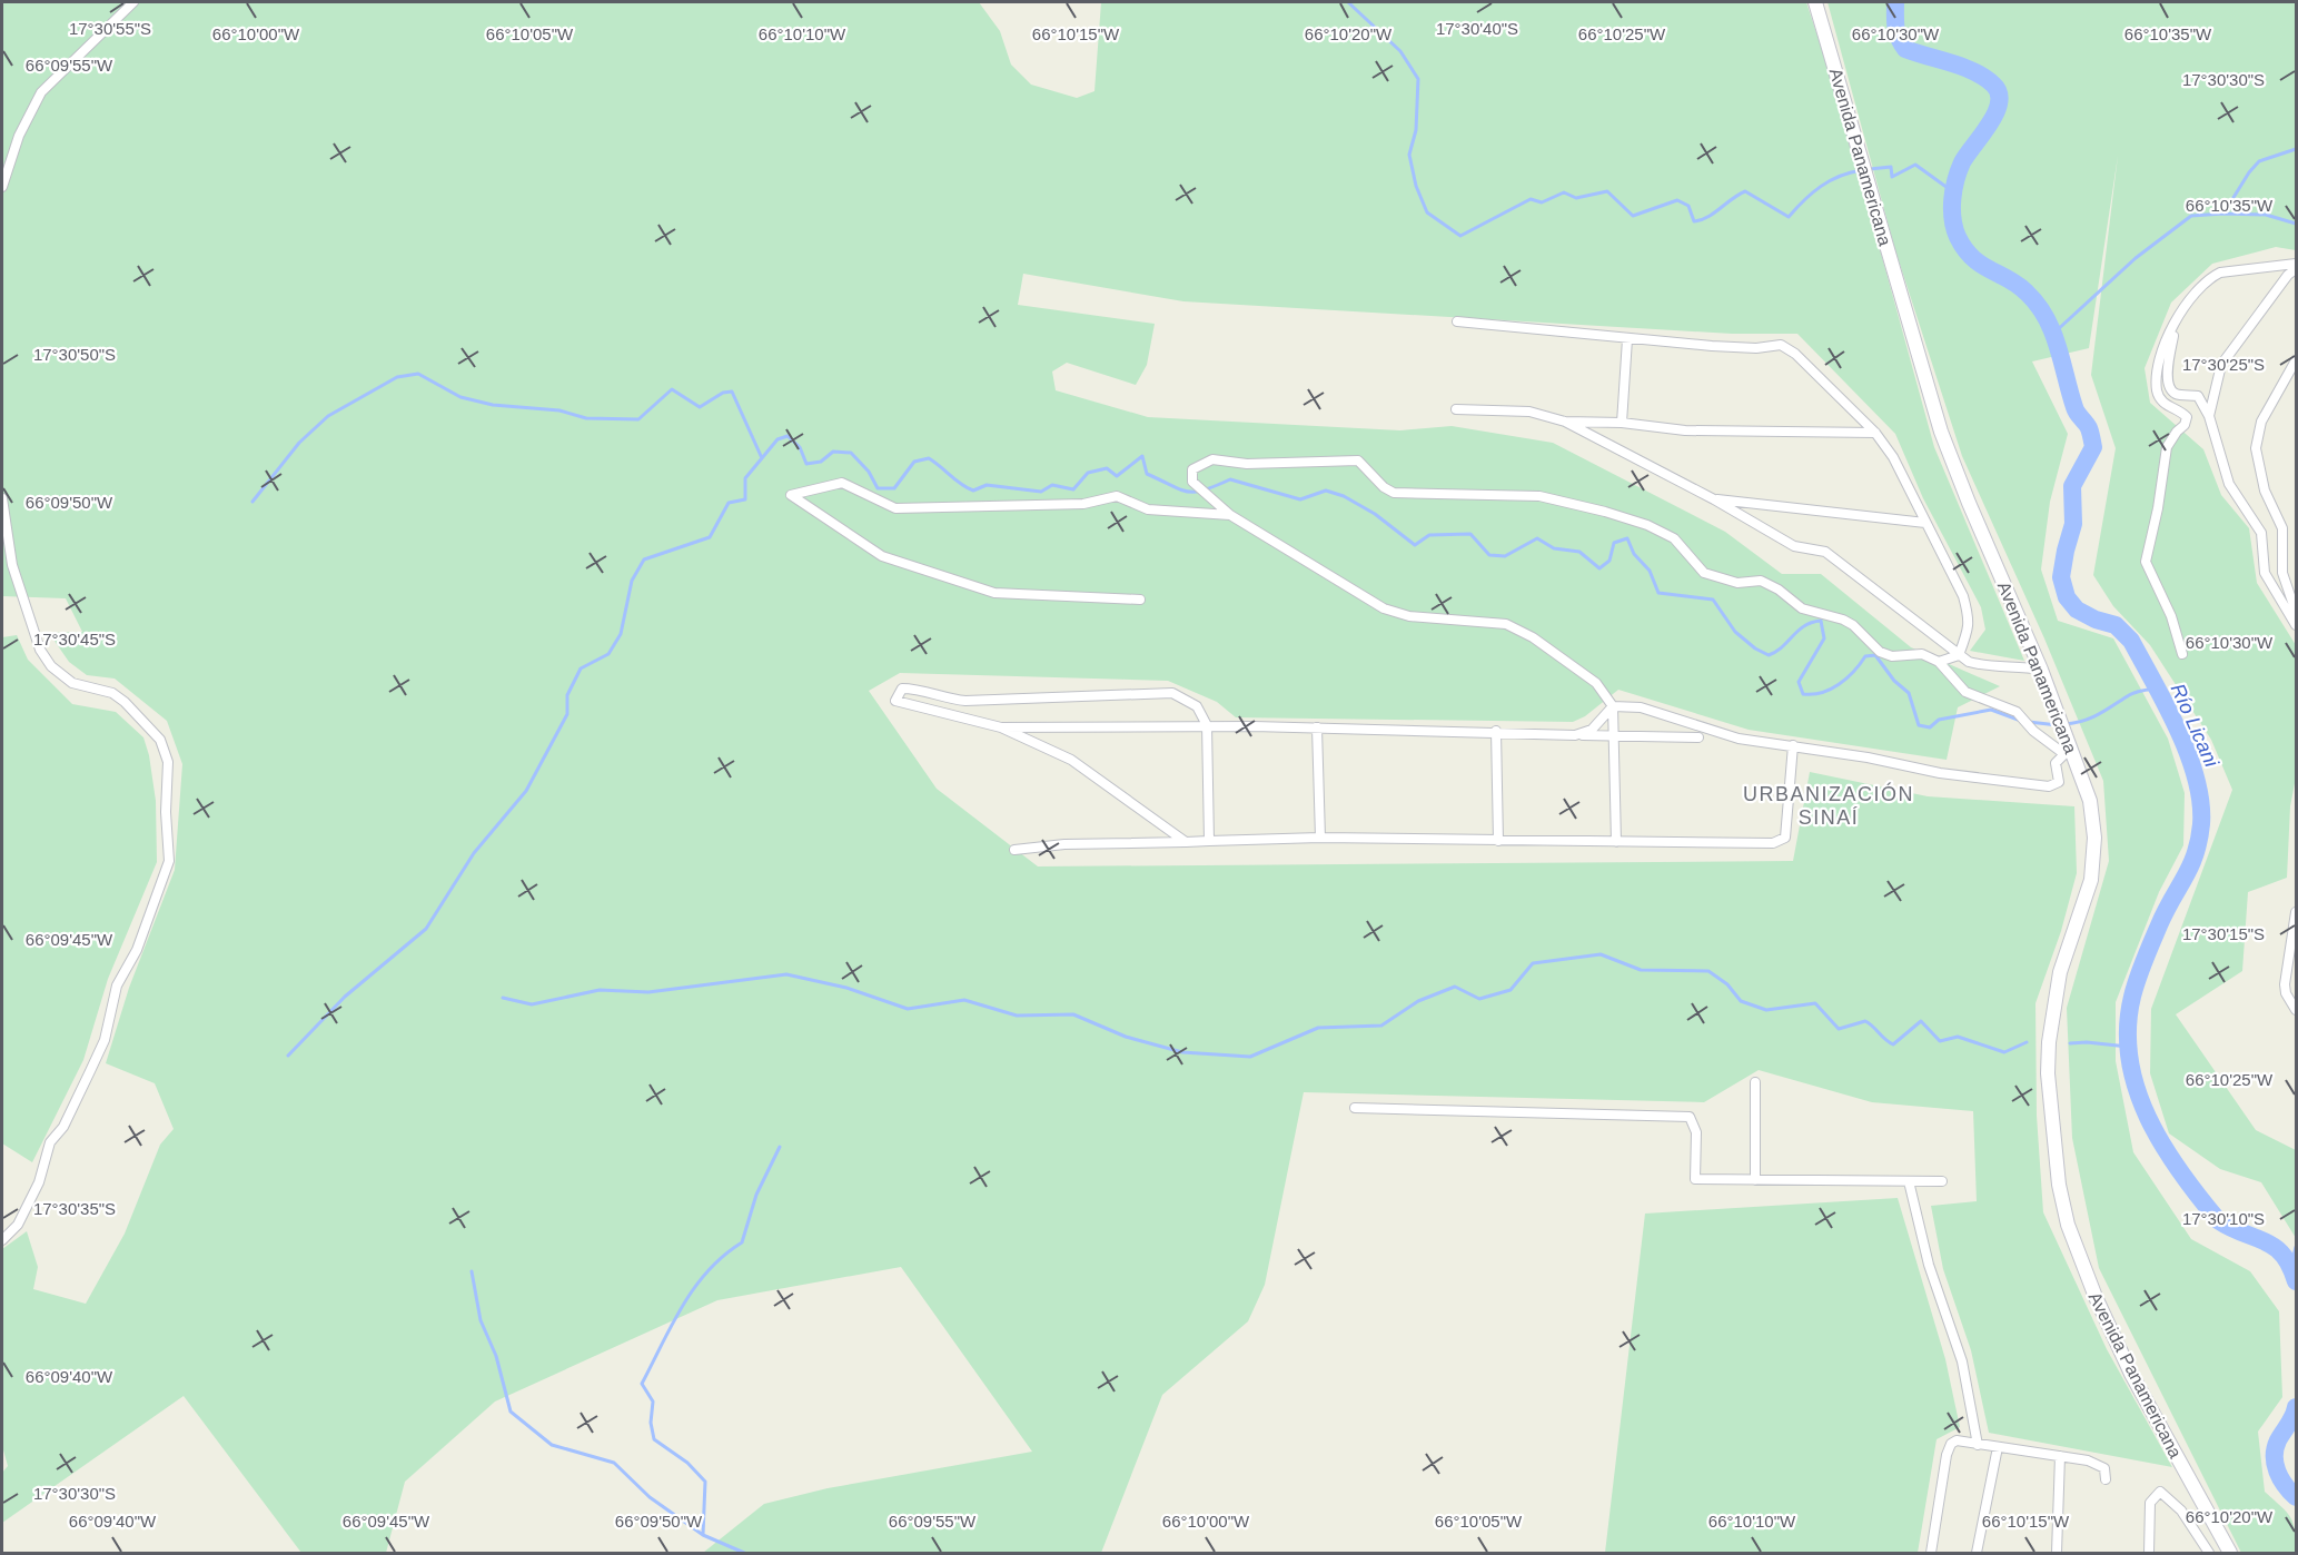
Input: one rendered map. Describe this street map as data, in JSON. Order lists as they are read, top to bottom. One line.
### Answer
{"streets":{"main road":["Avenida Panamericana"]},"districts":["URBANIZACIÓN SINAÍ"],"water":["Río Licani"],"coordinates":["17°30'55\"S","17°30'40\"S","66°10'25\"W","66°10'00\"W","66°10'05\"W","66°10'10\"W","66°10'15\"W","66°10'20\"W","66°10'30\"W","66°10'35\"W","66°09'55\"W","17°30'30\"S","17°30'50\"S","17°30'25\"S","66°09'50\"W","17°30'45\"S","17°30'15\"S","66°09'45\"W","17°30'35\"S","17°30'10\"S","66°09'40\"W"]}
